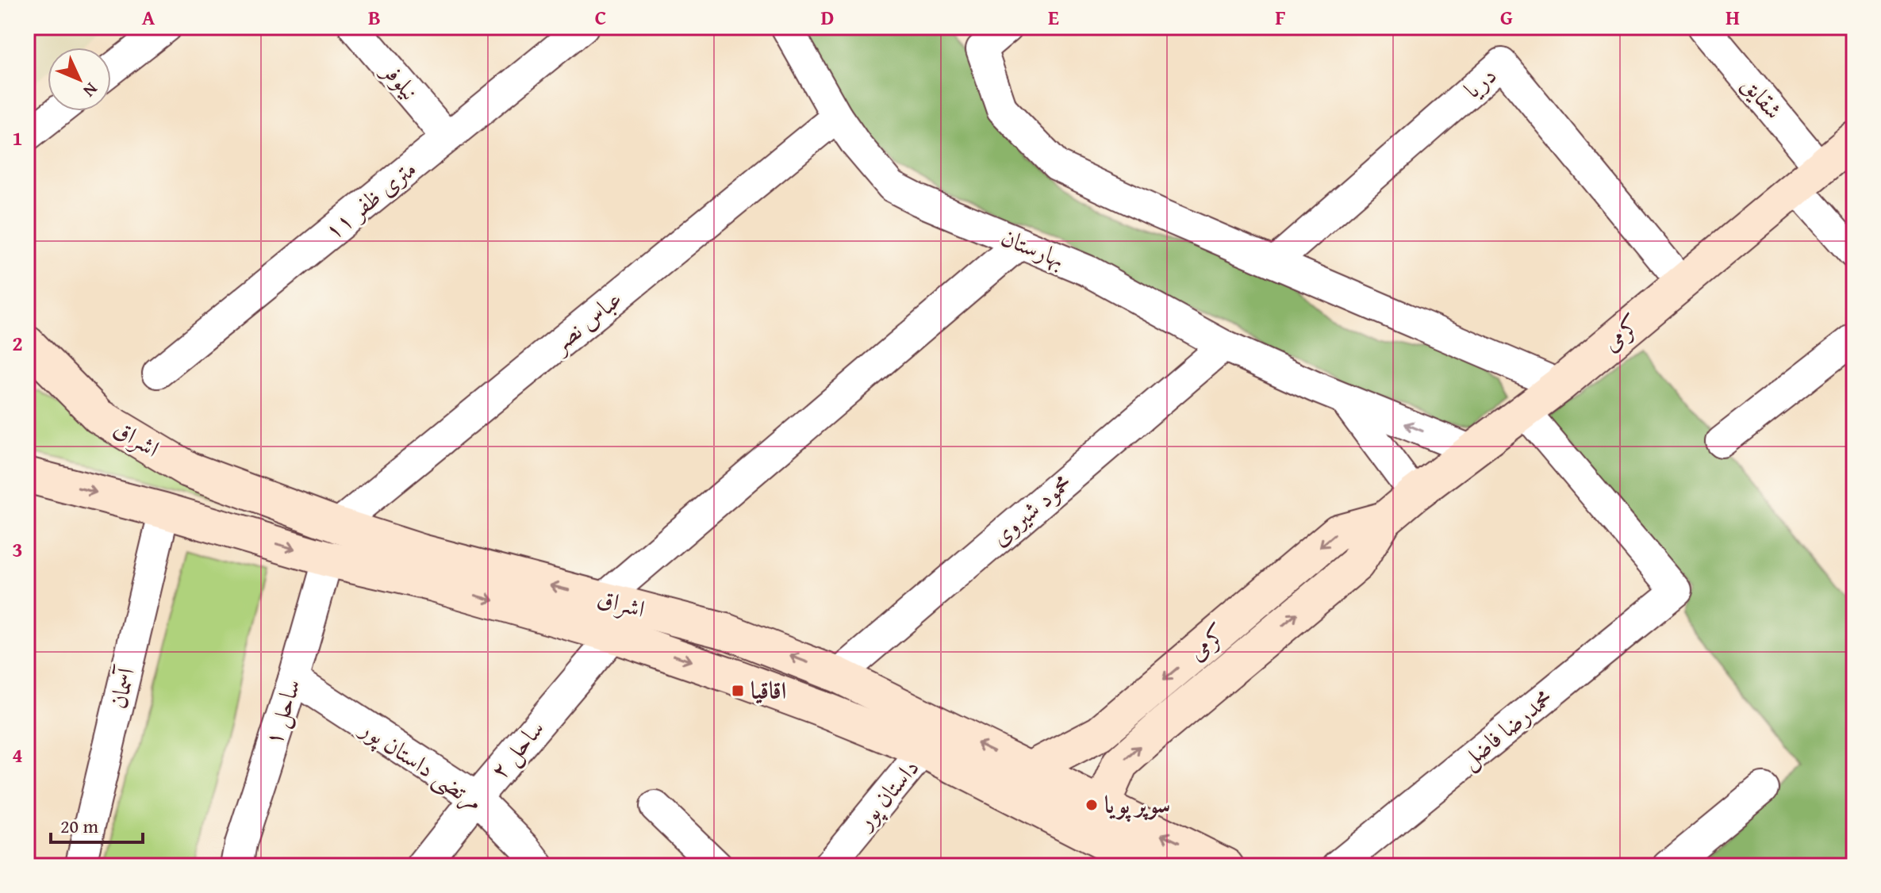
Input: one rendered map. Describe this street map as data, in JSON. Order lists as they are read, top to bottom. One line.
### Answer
{"streets":{"main road":["کرمی","اشراق"],"street":["نیلوفر","دریا","شقایق","۱۱ متری ظفر","بهارستان","عباس نصر","محمود شیروی","آسمان","ساحل ۱","محمدرضا فاضل","ساحل ۲","مرتضی داستان پور","داستان پور"]},"crossings":[["نیلوفر","۱۱ متری ظفر"],["دریا","کرمی"],["شقایق","کرمی"],["بهارستان","عباس نصر"],["بهارستان","کرمی"],["بهارستان","محمود شیروی"],["عباس نصر","اشراق"],["کرمی","اشراق"],["کرمی","محمدرضا فاضل"],["اشراق","محمود شیروی"],["اشراق","آسمان"],["اشراق","ساحل ۱"],["اشراق","ساحل ۲"],["اشراق","داستان پور"],["ساحل ۱","مرتضی داستان پور"],["ساحل ۲","مرتضی داستان پور"]],"places":{"transit":["اقاقیا"],"other":["سوپر پویا"]},"scale_bar":"20 m","north":"bottom right","grid":{"columns":["A","B","C","D","E","F","G","H"],"rows":["1","2","3","4"]}}
